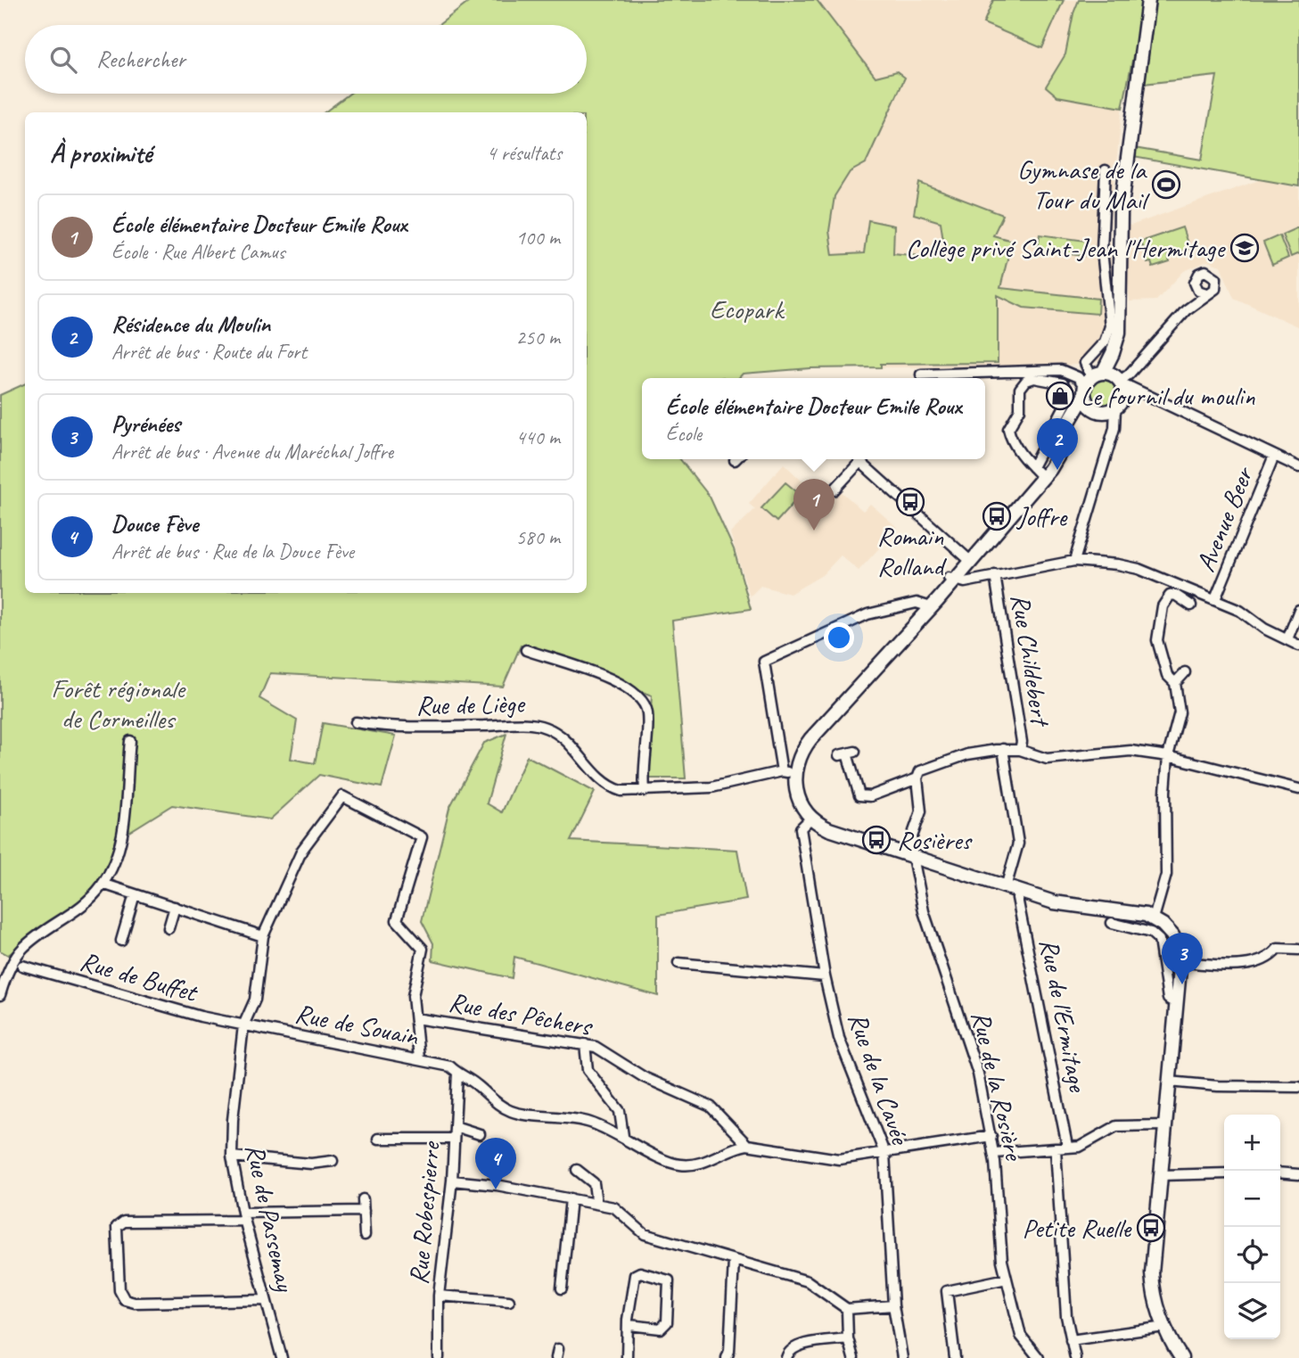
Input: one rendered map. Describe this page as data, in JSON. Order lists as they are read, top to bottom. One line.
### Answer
{"streets":{"street":["Avenue Beer","Rue Childebert","Rue de Liège","Rue de Buffet","Rue des Pêchers","Rue de l'Ermitage","Rue de Souain","Rue de la Cavée","Rue de la Rosière","Rue Robespierre","Rue de Passemay"]},"crossings":[["Rue Childebert","Rue de l'Ermitage"],["Rue de Buffet","Rue de Souain"],["Rue de Buffet","Rue de Passemay"],["Rue des Pêchers","Rue de Souain"],["Rue des Pêchers","Rue de Passemay"],["Rue de Souain","Rue Robespierre"],["Rue de Souain","Rue de Passemay"]],"parks":["Ecopark","Forêt régionale de Cormeilles"],"places":{"sports":["Gymnase de la Tour du Mail"],"school or university":["Collège privé Saint-Jean l'Hermitage"],"shop":["Le fournil du moulin"],"bus stop":["Romain Rolland","Joffre","Rosières","Petite Ruelle"]},"page":{"search":"Rechercher","heading":["À proximité","4 résultats"],"list":[{"mark":"1","name":"École élémentaire Docteur Emile Roux","note":"École · Rue Albert Camus","value":"100 m"},{"mark":"2","name":"Résidence du Moulin","note":"Arrêt de bus · Route du Fort","value":"250 m"},{"mark":"3","name":"Pyrénées","note":"Arrêt de bus · Avenue du Maréchal Joffre","value":"440 m"},{"mark":"4","name":"Douce Fève","note":"Arrêt de bus · Rue de la Douce Fève","value":"580 m"}],"popup":["École élémentaire Docteur Emile Roux","École"],"pins":["2","1","3","4"],"map_buttons":["+","−"]}}
